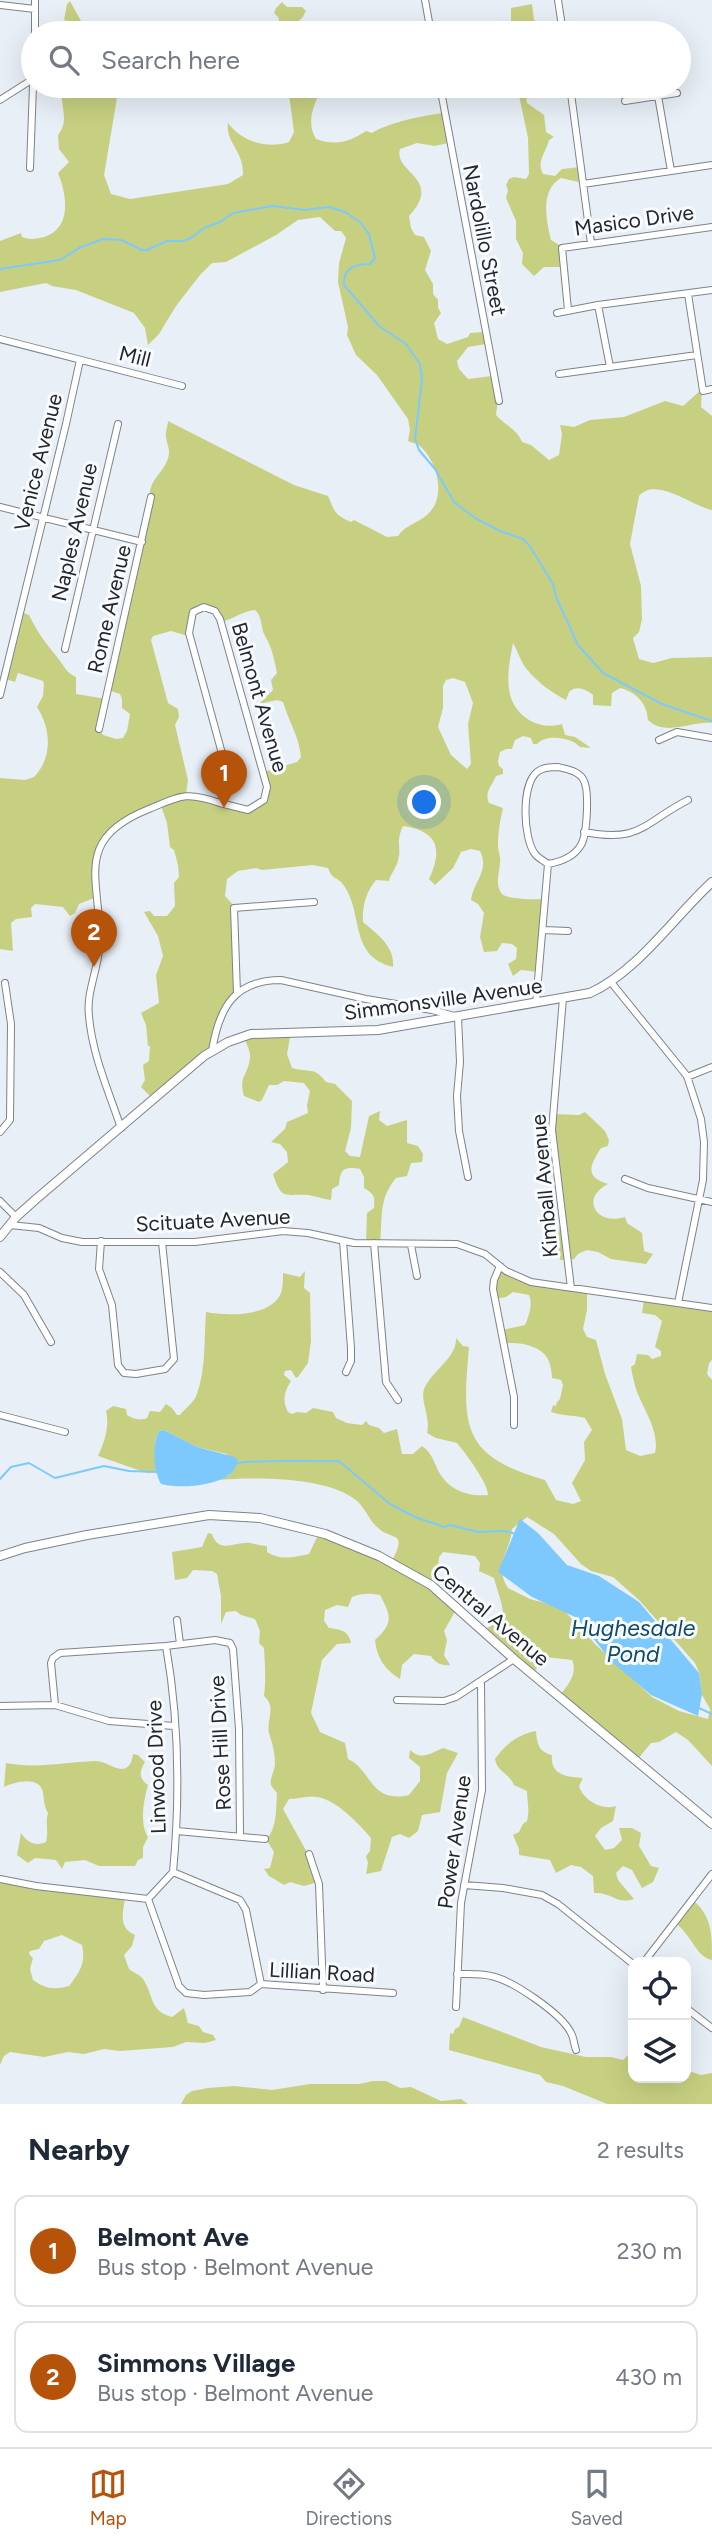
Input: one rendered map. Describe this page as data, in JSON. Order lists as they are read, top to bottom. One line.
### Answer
{"streets":{"street":["Masico Drive","Nardolillo Street","Mill","Venice Avenue","Naples Avenue","Rome Avenue","Belmont Avenue","Simmonsville Avenue","Kimball Avenue","Scituate Avenue","Central Avenue","Rose Hill Drive","Linwood Drive","Power Avenue","Lillian Road"]},"crossings":[["Mill","Venice Avenue"],["Belmont Avenue","Simmonsville Avenue"],["Simmonsville Avenue","Kimball Avenue"],["Simmonsville Avenue","Scituate Avenue"],["Kimball Avenue","Scituate Avenue"]],"water":["Hughesdale Pond"],"page":{"search":"Search here","pins":["1","2"],"heading":["Nearby","2 results"],"list":[{"mark":"1","name":"Belmont Ave","note":"Bus stop · Belmont Avenue","value":"230 m"},{"mark":"2","name":"Simmons Village","note":"Bus stop · Belmont Avenue","value":"430 m"}],"nav":["Map","Directions","Saved"]}}
